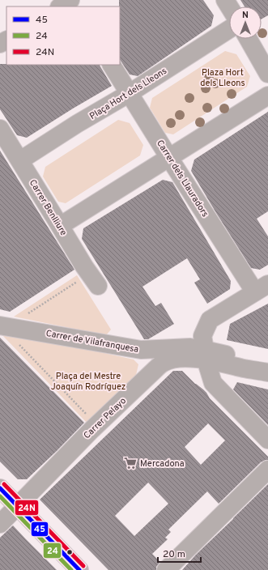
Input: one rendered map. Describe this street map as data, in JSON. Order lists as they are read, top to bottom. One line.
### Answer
{"streets":{"street":["Plaça Hort dels Lleons","Carrer dels Llauradors","Carrer Benlliure","Carrer de Vilafranquesa","Carrer Pelayo"]},"crossings":[["Plaça Hort dels Lleons","Carrer dels Llauradors"],["Plaça Hort dels Lleons","Carrer Benlliure"],["Carrer de Vilafranquesa","Carrer Pelayo"]],"parks":["Plaza Hort dels Lleons","Plaça del Mestre Joaquín Rodríguez"],"places":{"supermarket":["Mercadona"]},"lines":["transit line 24N","transit line 45","transit line 24"],"legend":["45","24","24N"],"scale_bar":"20 m","north":"top"}
